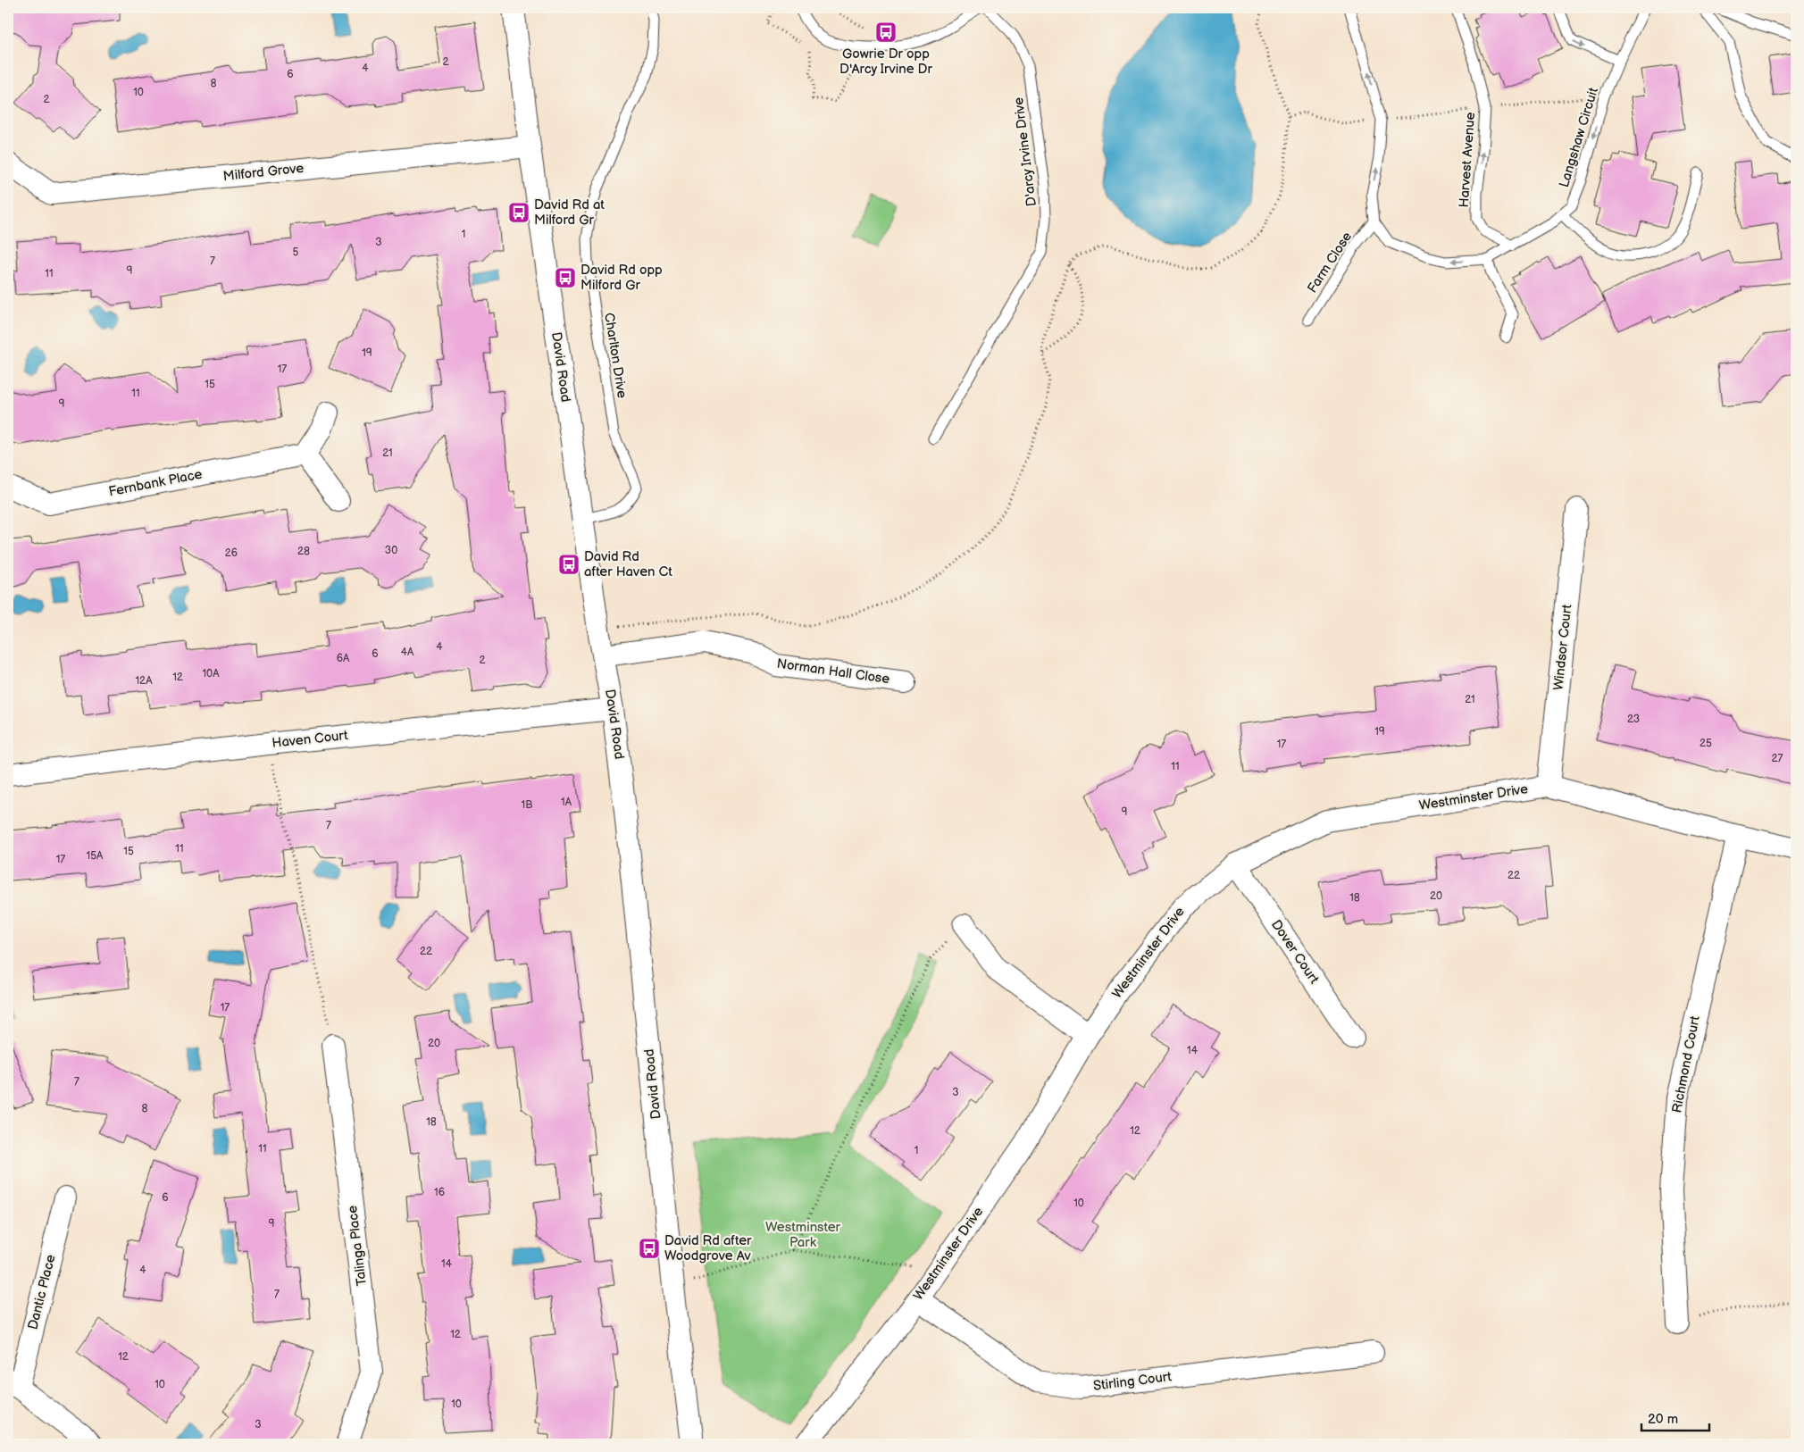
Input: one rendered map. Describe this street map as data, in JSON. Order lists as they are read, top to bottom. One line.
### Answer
{"streets":{"street":["Milford Grove","David Road","Fernbank Place","Windsor Court","Norman Hall Close","Haven Court","Westminster Drive","Dover Court","Richmond Court","Talinga Place","Dantic Place","Stirling Court"],"lane":["Langshaw Circuit","D'arcy Irvine Drive","Harvest Avenue","Farm Close","Charlton Drive"]},"crossings":[["Langshaw Circuit","Harvest Avenue"],["Langshaw Circuit","Farm Close"],["Milford Grove","David Road"],["Charlton Drive","David Road"],["David Road","Norman Hall Close"],["David Road","Haven Court"],["Windsor Court","Westminster Drive"],["Westminster Drive","Dover Court"],["Westminster Drive","Richmond Court"],["Westminster Drive","Stirling Court"]],"one_way":["Harvest Avenue"],"parks":["Westminster Park"],"places":{"bus stop":["Gowrie Dr opp D'Arcy Irvine Dr","David Rd at Milford Gr","David Rd opp Milford Gr","David Rd after Haven Ct","David Rd after Woodgrove Av"]},"house_numbers":["2","4","6","8","10","2","1","3","5","7","9","11","19","17","15","11","9","21","30","28","26","4","4A","6","6A","2","10A","12","12A","21","23","19","25","17","27","11","1A","1B","9","7","11","15","15A","17","22","20","18","22","17","20","14","7","3","8","18","12","11","1","16","6","10","9","14","4","7","12","12","10","10","3"],"scale_bar":"20 m"}
